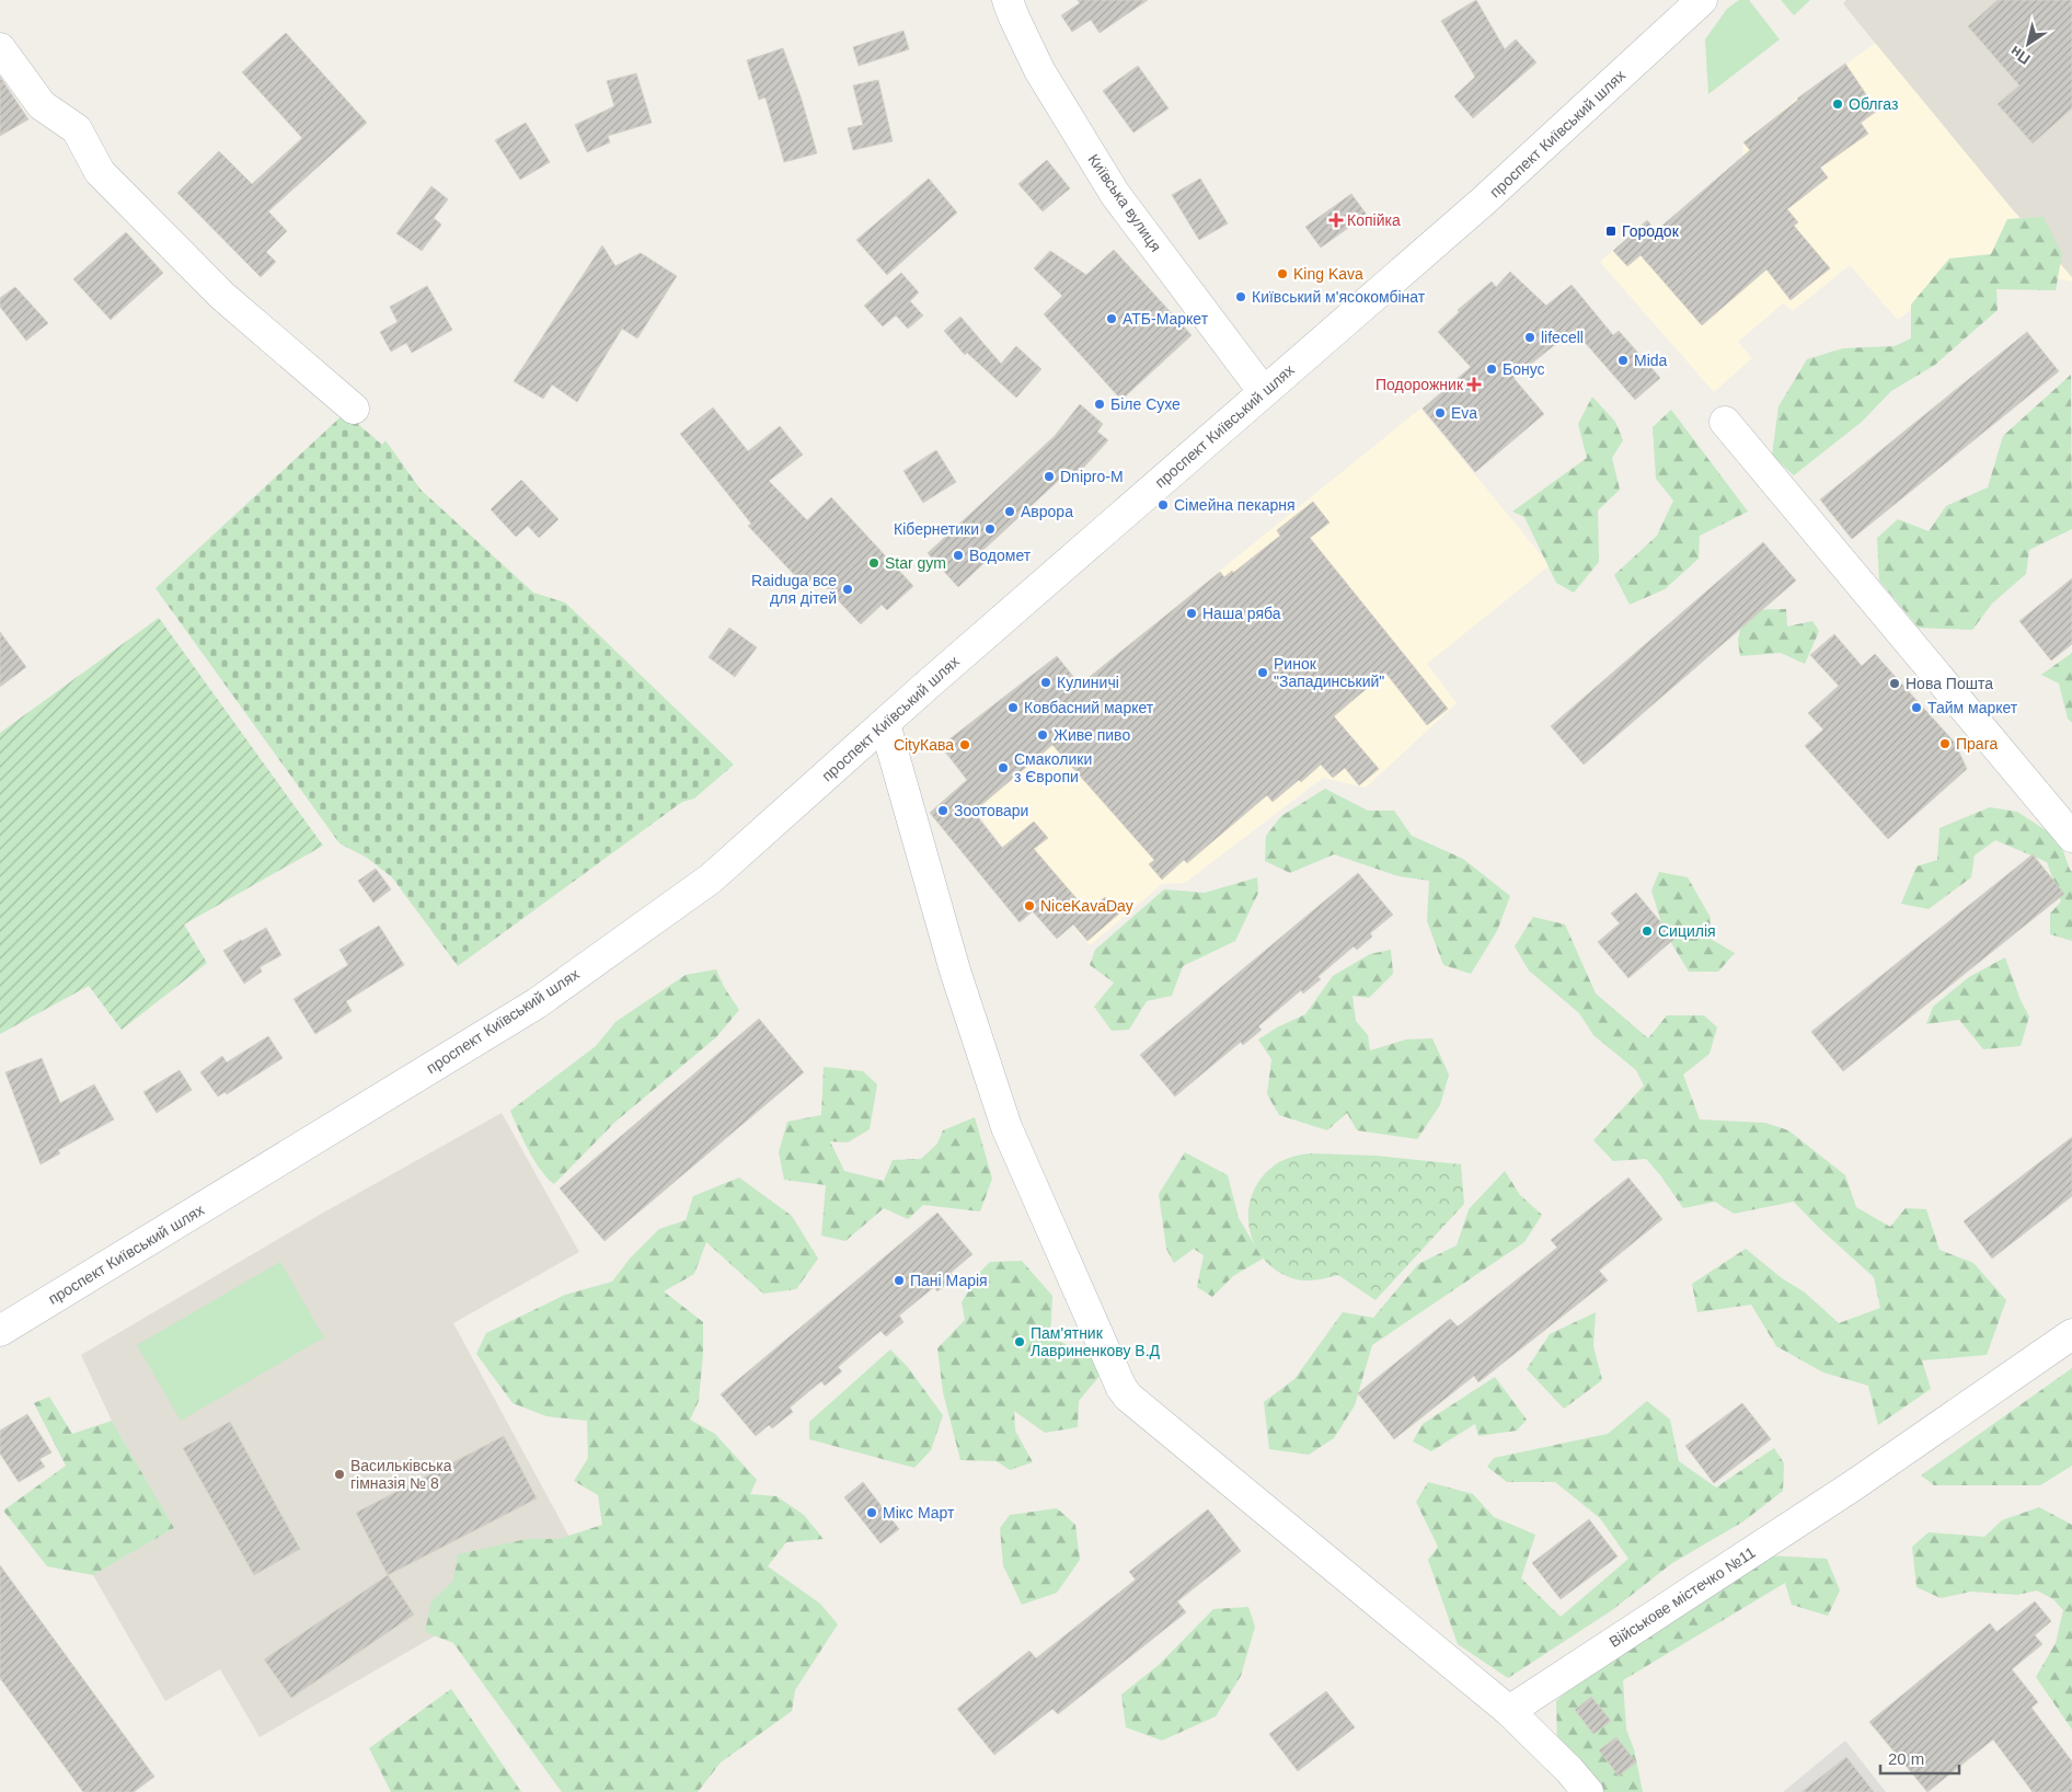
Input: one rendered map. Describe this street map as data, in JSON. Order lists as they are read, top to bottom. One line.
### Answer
{"streets":{"street":["проспект Київський шлях","Київська вулиця","Військове містечко №11"]},"crossings":[["проспект Київський шлях","Київська вулиця"]],"places":{"other":["Облгаз","King Kava","Київський м'ясокомбінат","АТБ-Маркет","lifecell","Mida","Бонус","Біле Сухе","Eva","Dnipro-M","Сімейна пекарня","Аврора","Кібернетики","Водомет","Star gym","Raiduga все для дітей","Наша ряба","Ринок \"Западинський\"","Кулиничі","Нова Пошта","Ковбасний маркет","Тайм маркет","Живе пиво","Прага","CityКава","Смаколики з Європи","Зоотовари","NiceKavaDay","Сицилія","Панi Марiя","Пам'ятник Лавриненкову В.Д","Васильківська гімназія № 8","Мікс Март"],"health":["Копійка","Подорожник"],"transit":["Городок"]},"scale_bar":"20 m","north":"bottom left"}
